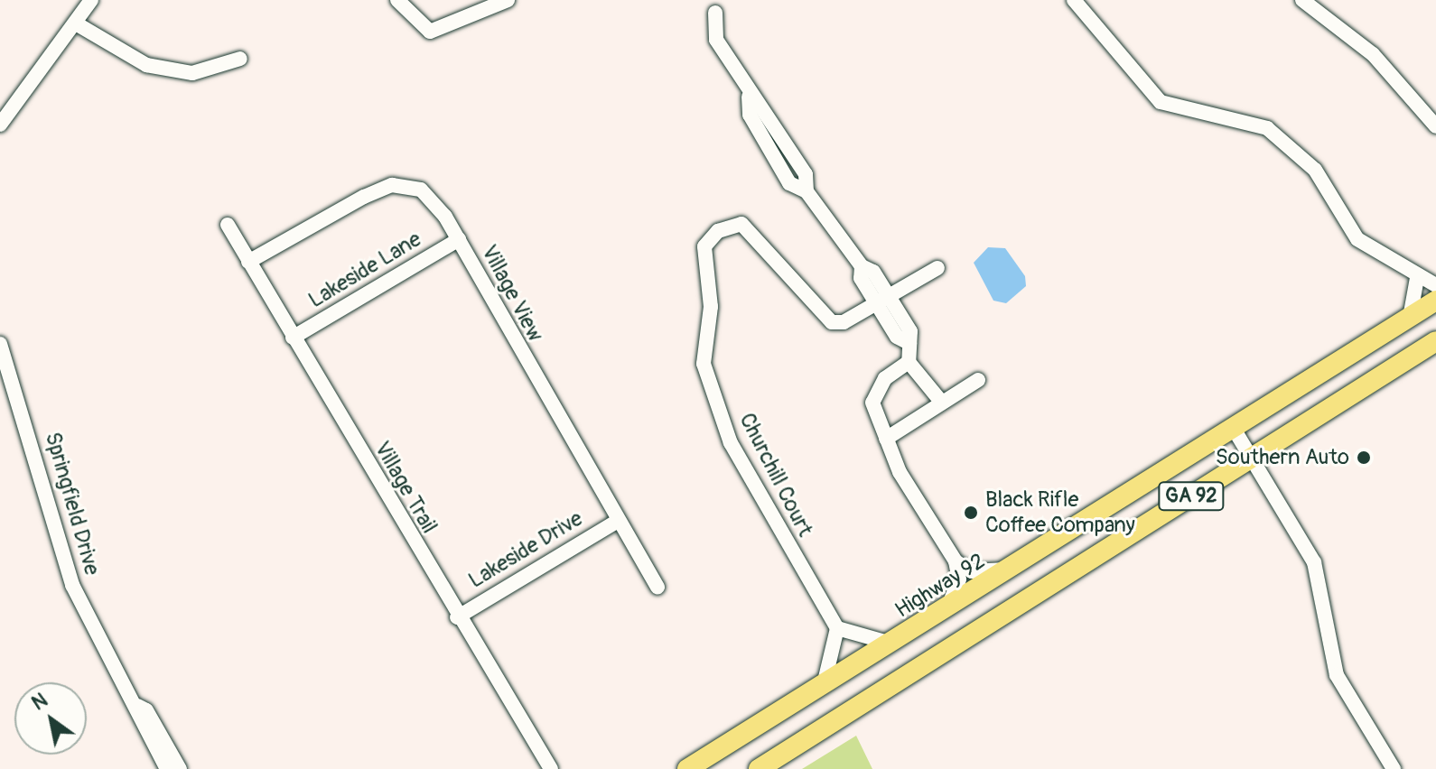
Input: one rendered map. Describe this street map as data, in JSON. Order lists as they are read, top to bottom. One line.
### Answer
{"streets":{"main road":["GA 92","Highway 92"],"street":["Lakeside Lane","Village View","Churchill Court","Village Trail","Springfield Drive","Lakeside Drive"]},"crossings":[["Lakeside Lane","Village View"],["Lakeside Lane","Village Trail"],["Village View","Village Trail"],["Village View","Lakeside Drive"],["Village Trail","Lakeside Drive"]],"places":["Southern Auto","Black Rifle Coffee Company"],"north":"top left"}
